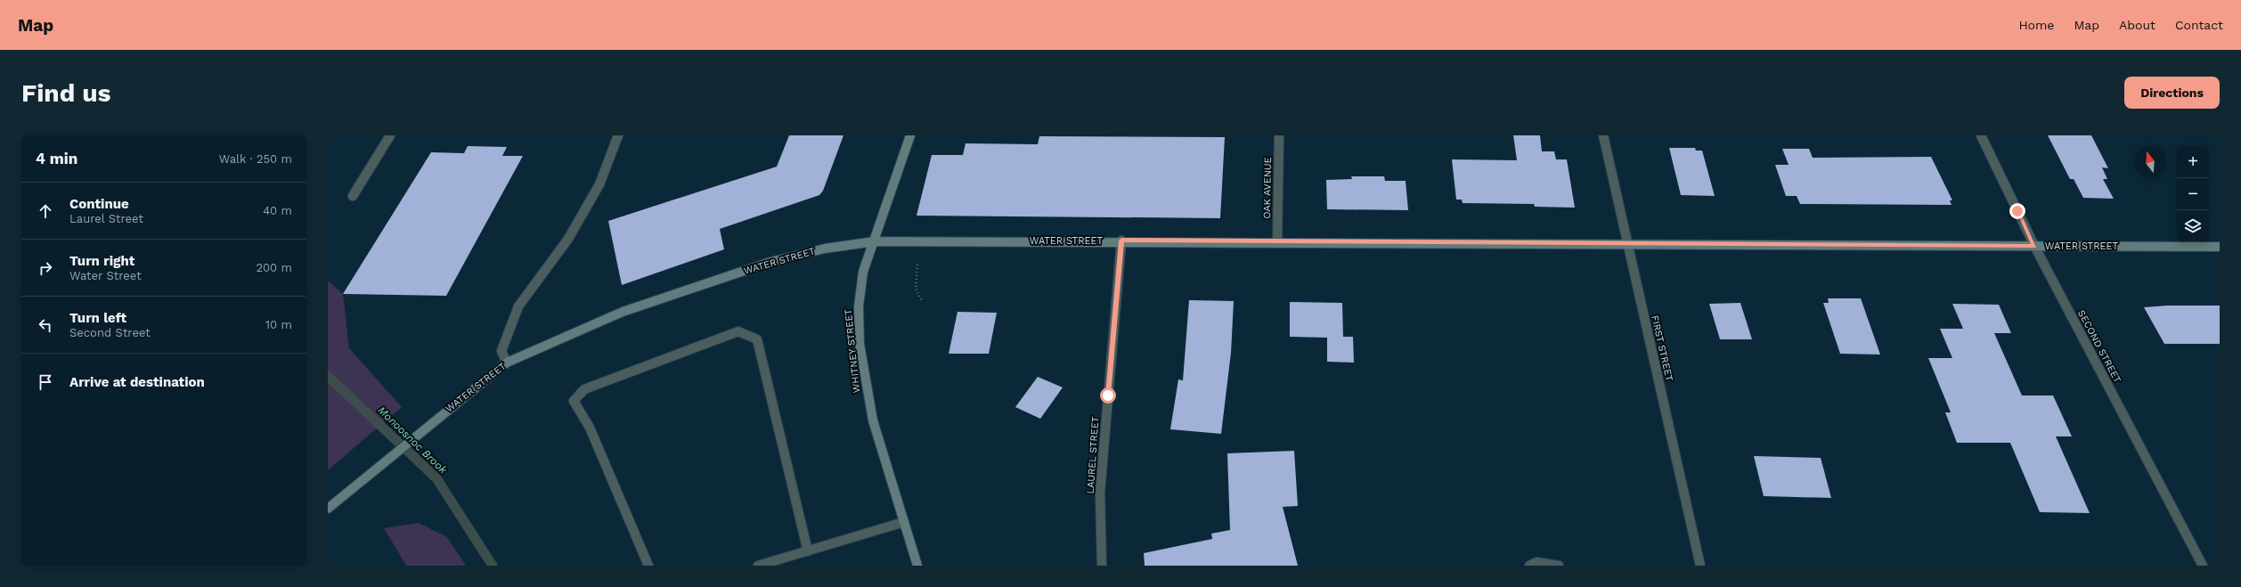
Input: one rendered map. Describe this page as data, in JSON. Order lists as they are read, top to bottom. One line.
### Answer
{"streets":{"street":["OAK AVENUE","WATER STREET","SECOND STREET","FIRST STREET","WHITNEY STREET","LAUREL STREET"]},"crossings":[["OAK AVENUE","WATER STREET"],["WATER STREET","SECOND STREET"],["WATER STREET","FIRST STREET"],["WATER STREET","WHITNEY STREET"],["WATER STREET","LAUREL STREET"]],"water":["Monoosnoc Brook"],"north":"top","page":{"header":"Map","nav":["Home","Map","About","Contact"],"buttons":"Directions","title":"Find us","heading":["4 min","Walk · 250 m"],"map_buttons":["+","−"],"list":[["Continue","Laurel Street","40 m"],["Turn right","Water Street","200 m"],["Turn left","Second Street","10 m"],"Arrive at destination"]}}
